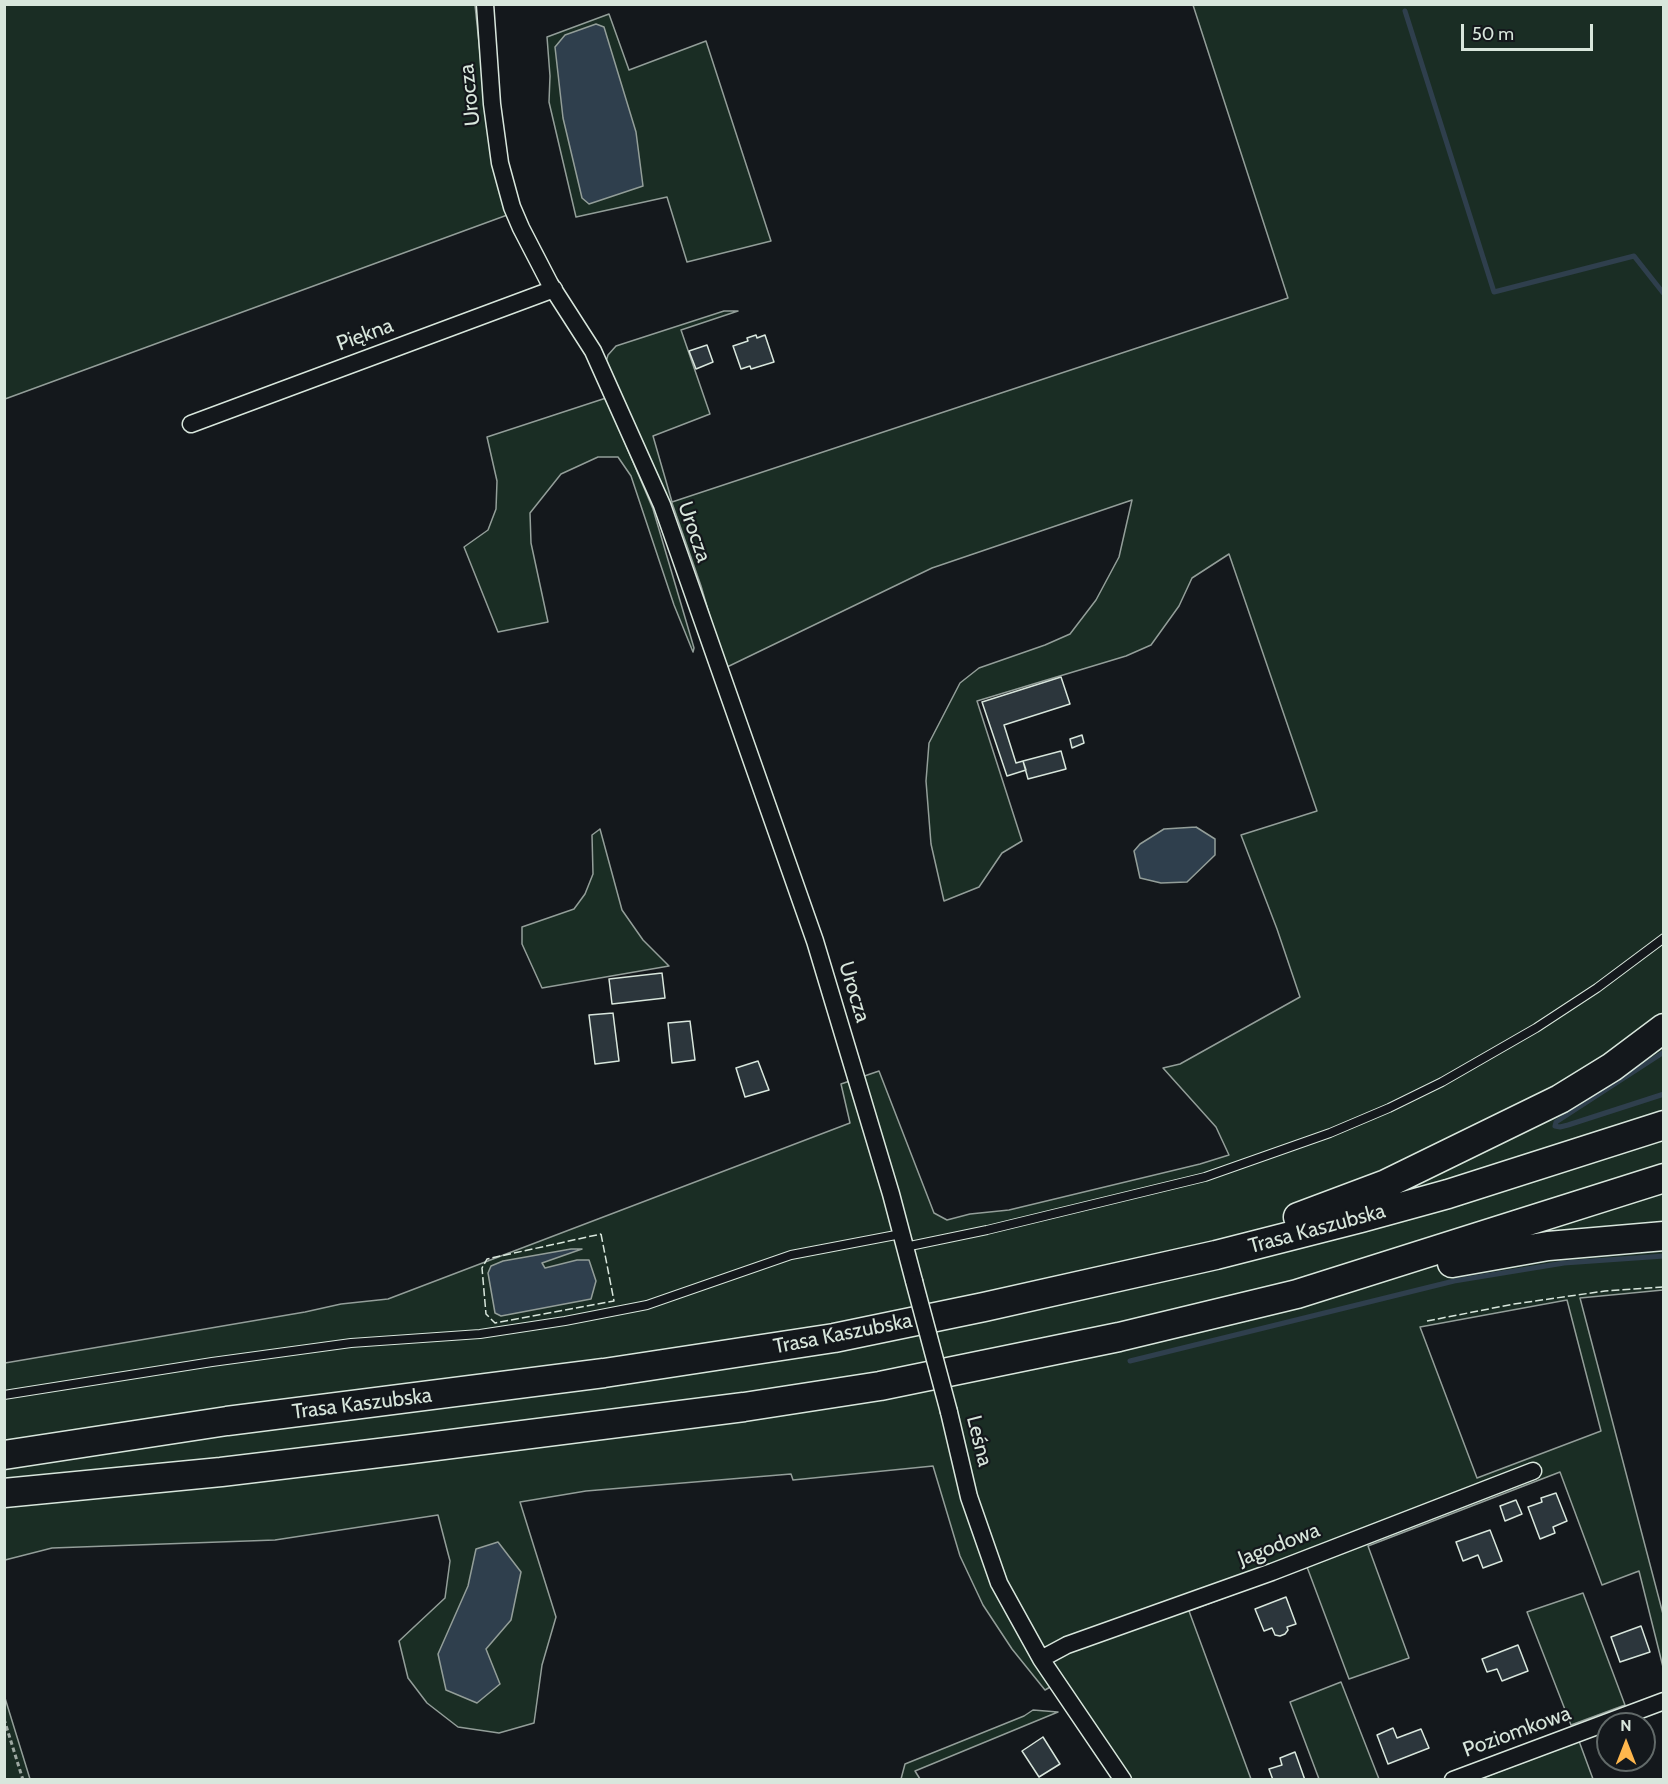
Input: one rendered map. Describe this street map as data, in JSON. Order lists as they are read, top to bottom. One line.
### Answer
{"streets":{"highway":["Trasa Kaszubska"],"street":["Urocza","Piękna","Leśna","Jagodowa","Poziomkowa"]},"crossings":[["Urocza","Piękna"],["Urocza","Leśna"],["Leśna","Jagodowa"]],"scale_bar":"50 m","north":"top"}
